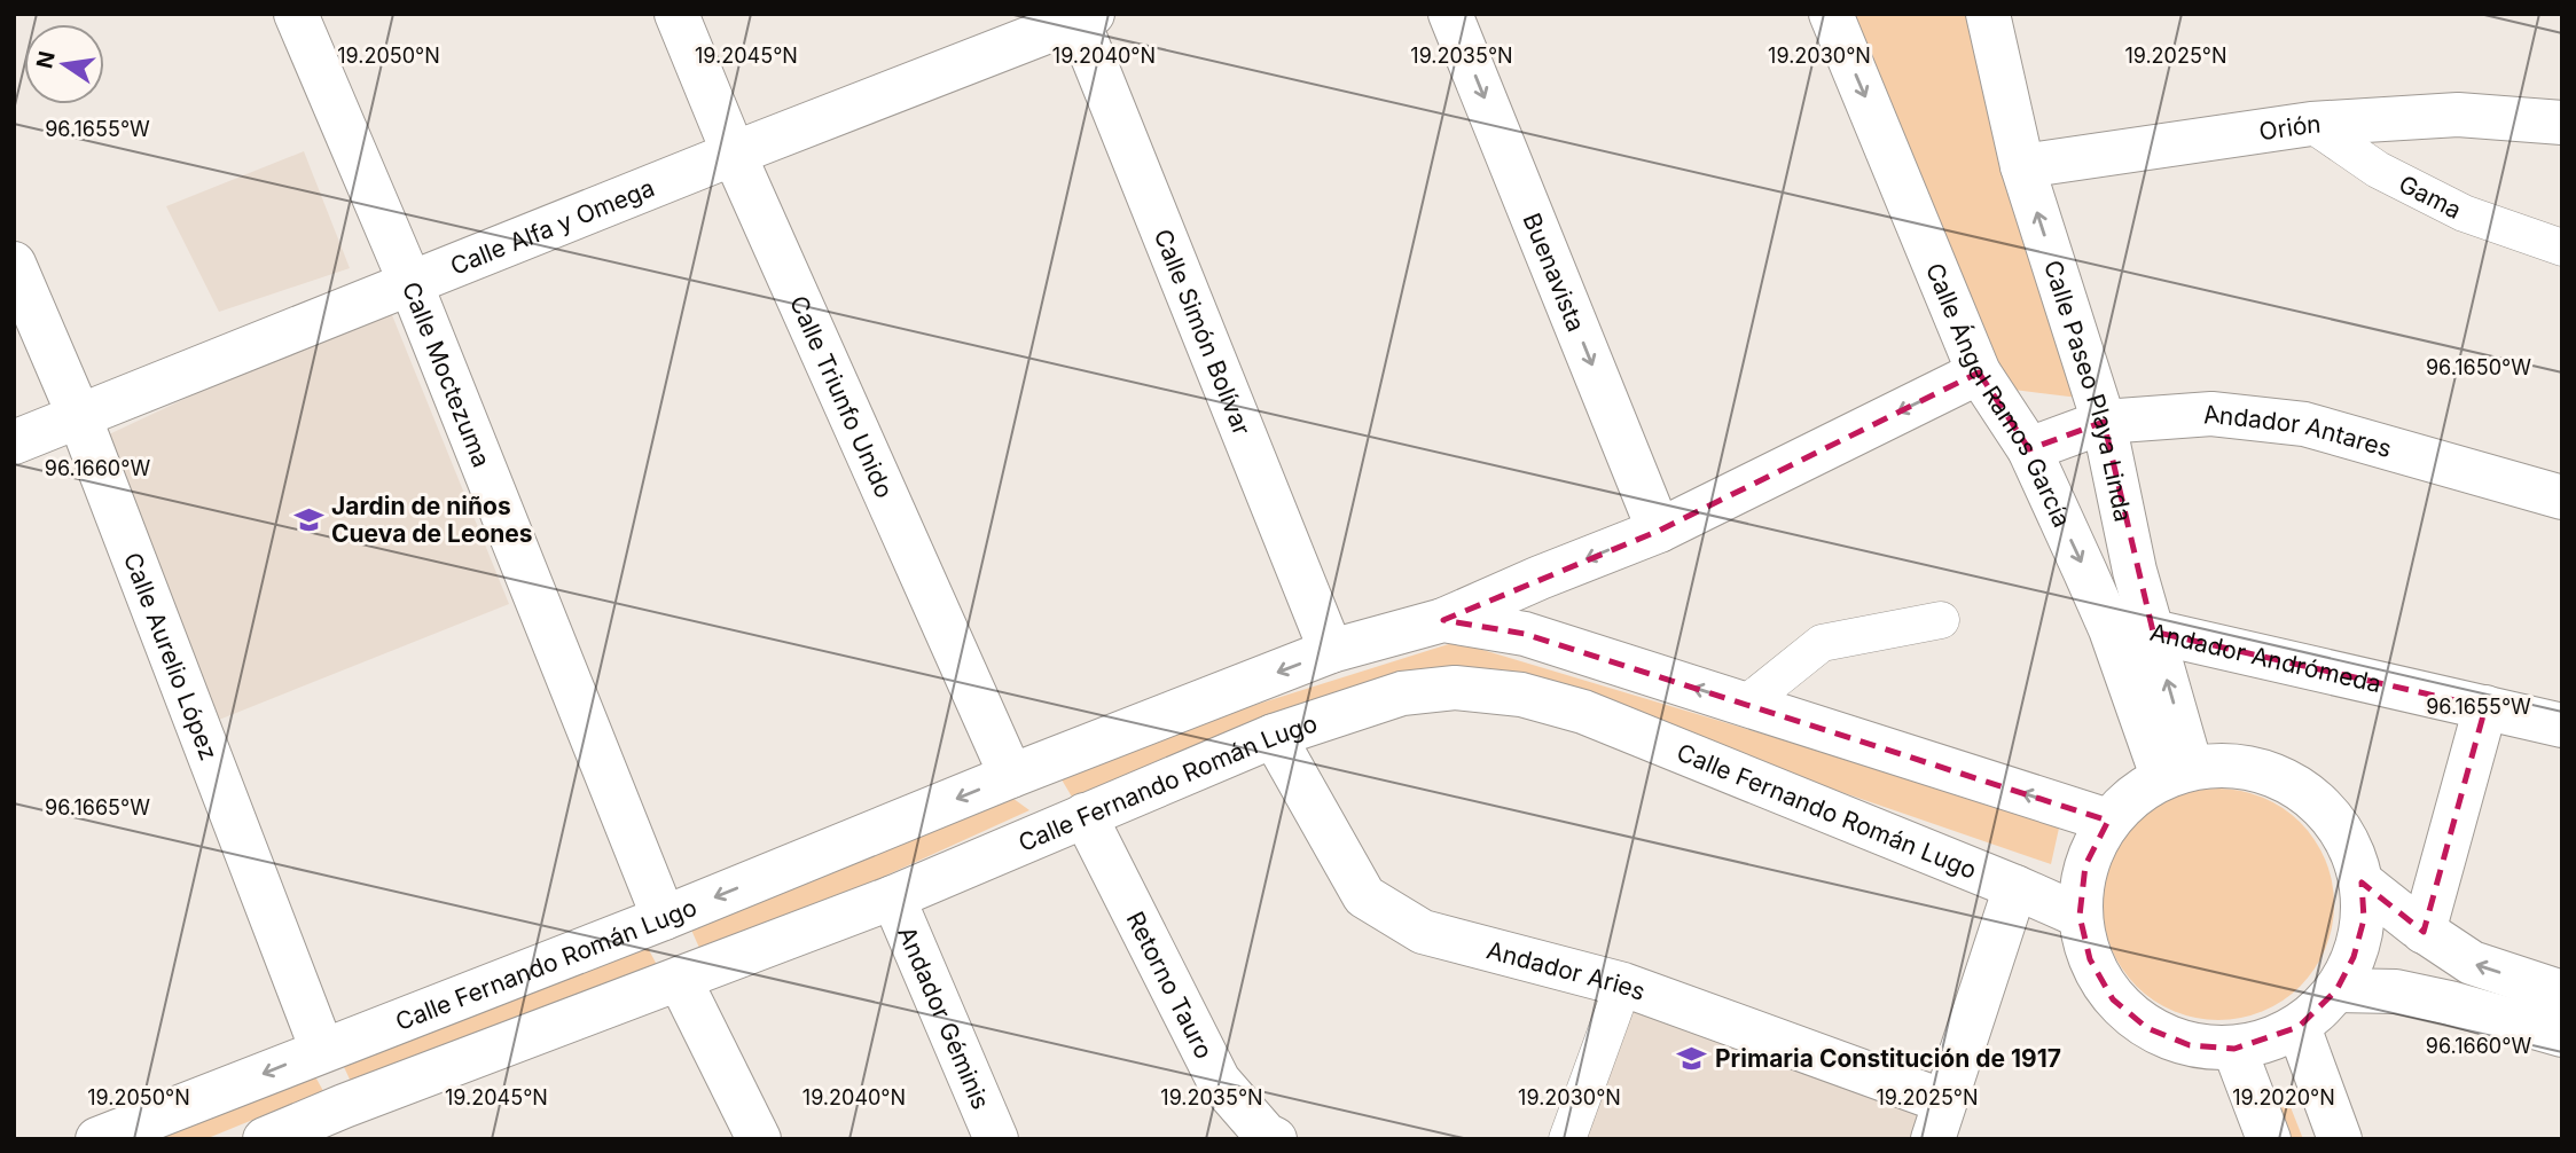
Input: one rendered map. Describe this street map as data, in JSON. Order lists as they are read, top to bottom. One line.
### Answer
{"streets":{"street":["Orión","Gama","Calle Alfa y Omega","Buenavista","Calle Simón Bolívar","Calle Moctezuma","Calle Paseo Playa Linda","Calle Ángel Ramos García","Calle Triunfo Unido","Andador Antares","Calle Aurelio López","Andador Andrómeda","Calle Fernando Román Lugo","Andador Aries","Retorno Tauro","Andador Géminis"]},"crossings":[["Orión","Gama"],["Orión","Calle Paseo Playa Linda"],["Calle Alfa y Omega","Calle Simón Bolívar"],["Calle Alfa y Omega","Calle Moctezuma"],["Calle Alfa y Omega","Calle Triunfo Unido"],["Calle Alfa y Omega","Calle Aurelio López"],["Buenavista","Calle Fernando Román Lugo"],["Calle Simón Bolívar","Calle Fernando Román Lugo"],["Calle Moctezuma","Calle Fernando Román Lugo"],["Calle Paseo Playa Linda","Calle Ángel Ramos García"],["Calle Paseo Playa Linda","Andador Antares"],["Calle Paseo Playa Linda","Andador Andrómeda"],["Calle Paseo Playa Linda","Calle Fernando Román Lugo"],["Calle Ángel Ramos García","Andador Antares"],["Calle Ángel Ramos García","Andador Andrómeda"],["Calle Ángel Ramos García","Calle Fernando Román Lugo"],["Calle Triunfo Unido","Calle Fernando Román Lugo"],["Calle Aurelio López","Calle Fernando Román Lugo"],["Calle Fernando Román Lugo","Andador Aries"],["Calle Fernando Román Lugo","Retorno Tauro"],["Calle Fernando Román Lugo","Andador Géminis"]],"one_way":["Buenavista","Calle Paseo Playa Linda","Calle Ángel Ramos García"],"places":{"school or university":["Jardin de niños Cueva de Leones","Primaria Constitución de 1917"]},"north":"left","coordinates":["19.2050°N","19.2045°N","19.2040°N","19.2035°N","19.2030°N","19.2025°N","96.1655°W","96.1650°W","96.1660°W","96.1665°W","19.2020°N"]}
